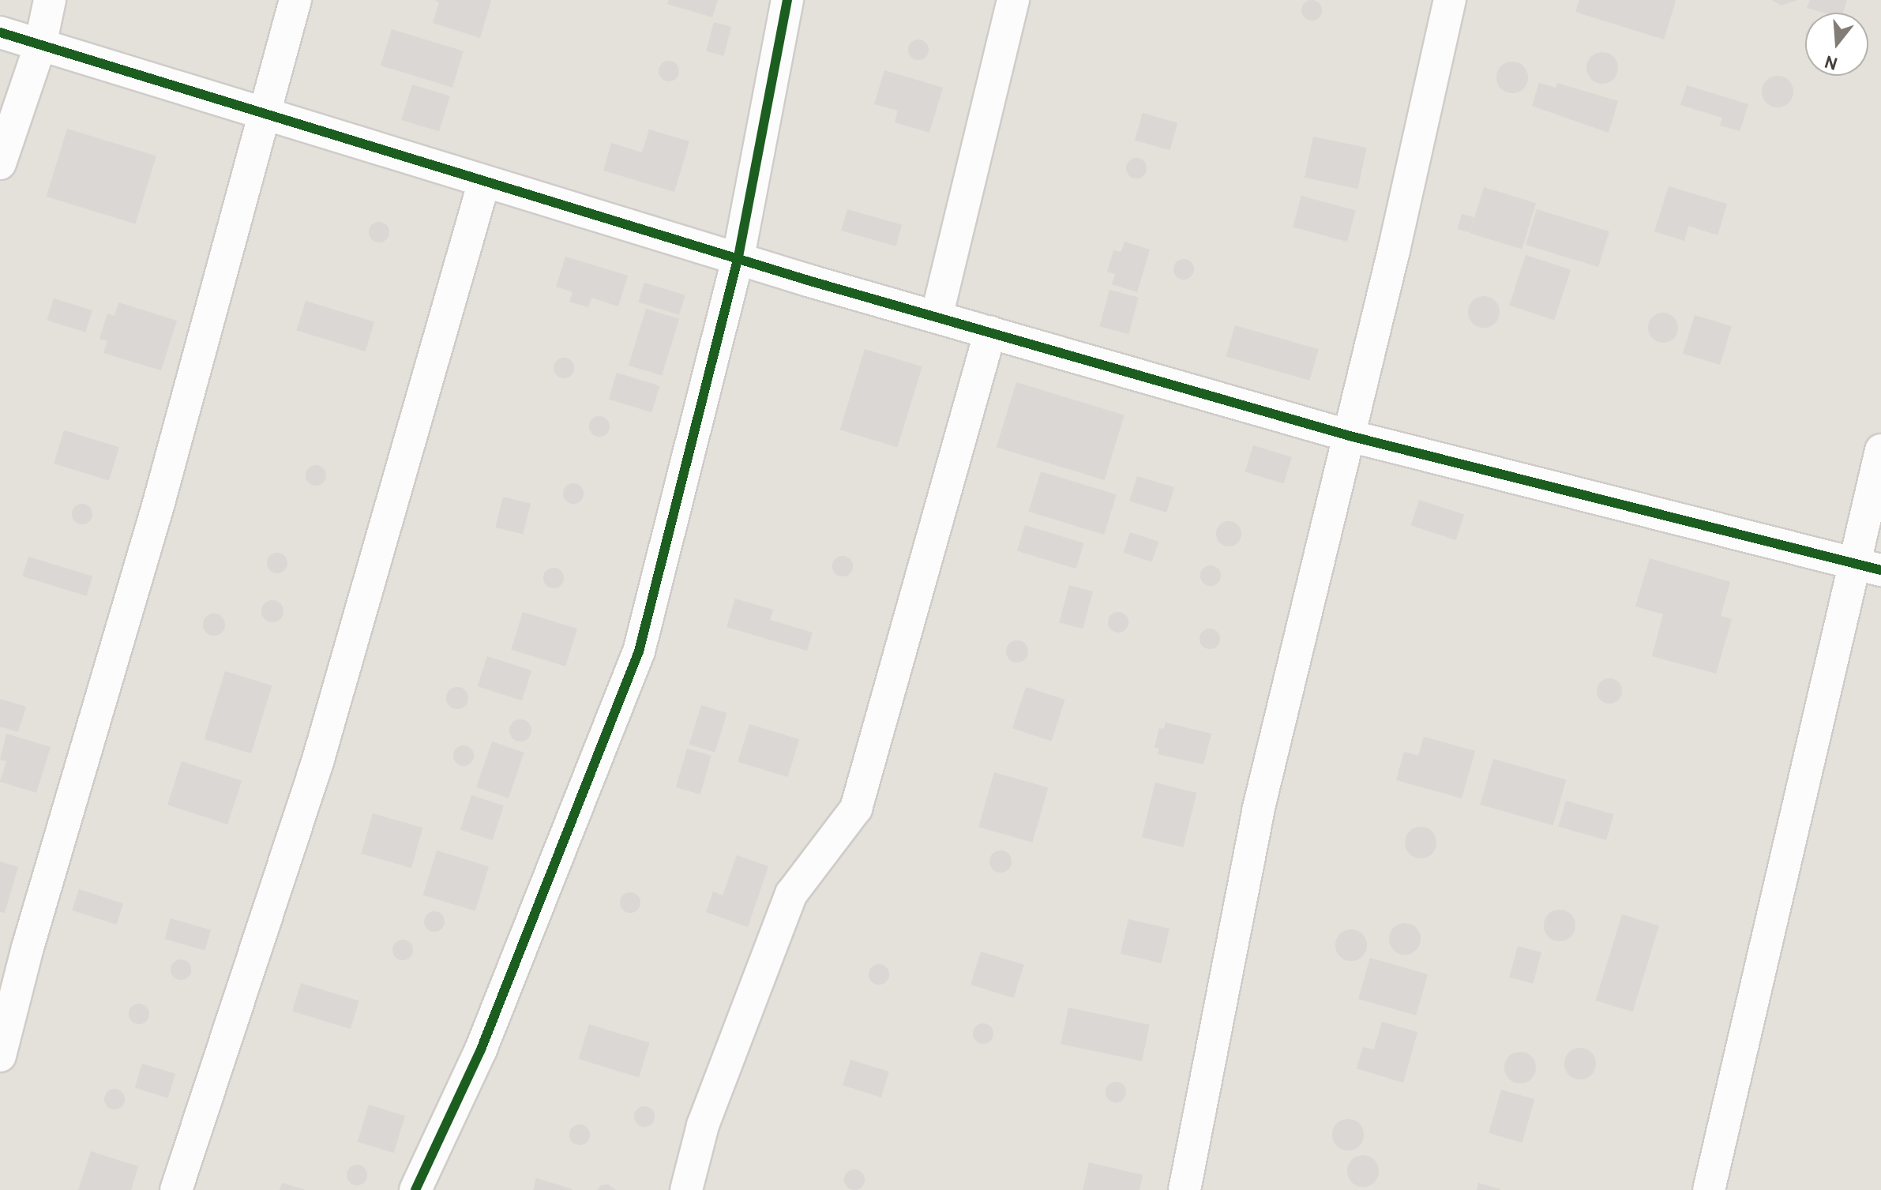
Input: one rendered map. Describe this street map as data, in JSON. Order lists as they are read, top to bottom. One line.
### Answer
{"north":"bottom"}
